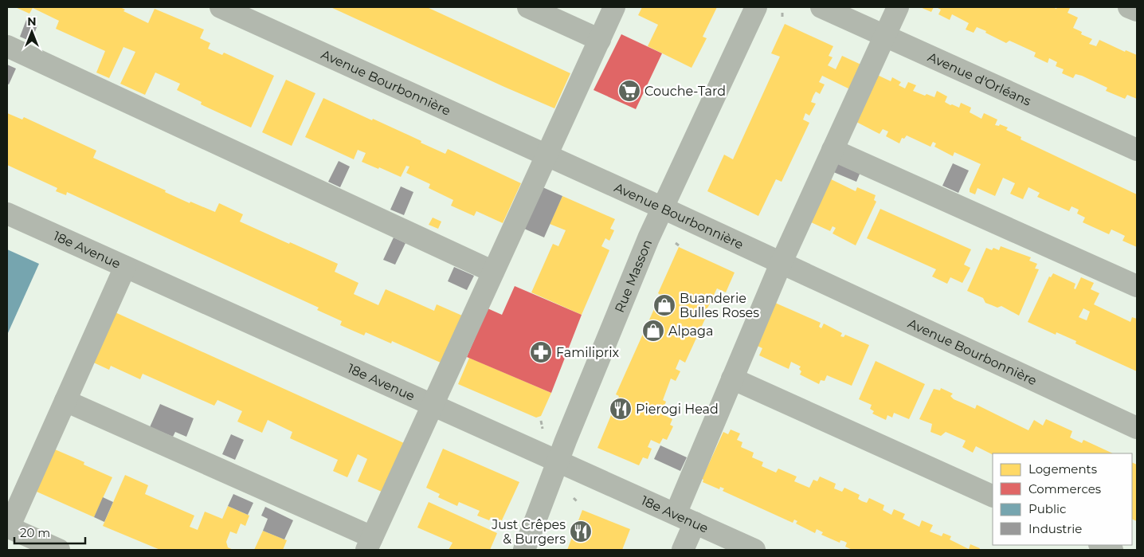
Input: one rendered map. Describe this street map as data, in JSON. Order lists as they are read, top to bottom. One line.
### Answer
{"streets":{"street":["Avenue d'Orléans","Avenue Bourbonnière","18e Avenue","Rue Masson"]},"crossings":[["Avenue Bourbonnière","Rue Masson"],["18e Avenue","Rue Masson"]],"places":{"supermarket":["Couche-Tard"],"shop":["Buanderie Bulles Roses","Alpaga"],"pharmacy":["Familiprix"],"restaurant":["Pierogi Head","Just Crêpes & Burgers"]},"legend":["Logements","Commerces","Public","Industrie"],"scale_bar":"20 m","north":"top"}
